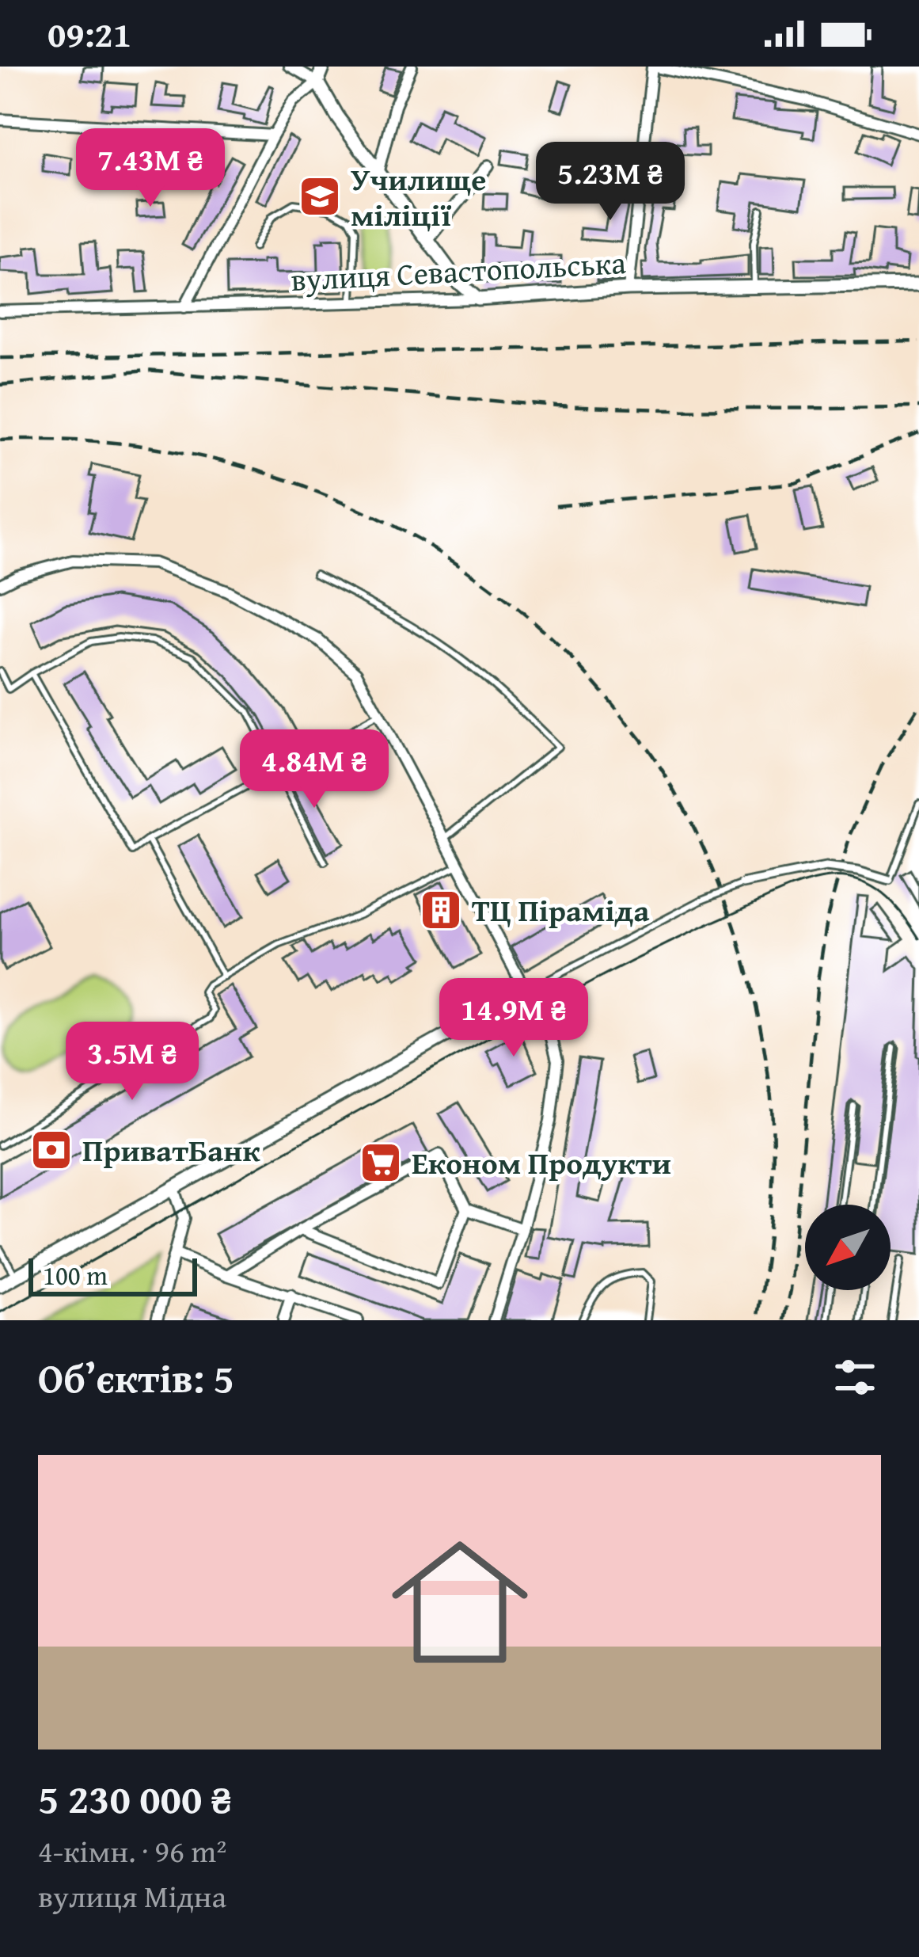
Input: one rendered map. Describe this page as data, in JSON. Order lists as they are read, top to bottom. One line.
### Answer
{"streets":{"street":["вулиця Севастопольська"]},"places":{"school or university":["Училище міліції"],"building":["ТЦ Піраміда"],"bank":["ПриватБанк"],"supermarket":["Економ Продукти"]},"scale_bar":"100 m","north":"bottom left","page":{"status":"09:21","price":["7.43M ₴","5.23M ₴","4.84M ₴","14.9M ₴","3.5M ₴"],"scale":"100 m","heading":"Об’єктів: 5","list":[{"name":"5 230 000 ₴","note":"4-кімн. · 96 m² · вулиця Мідна"}]}}
